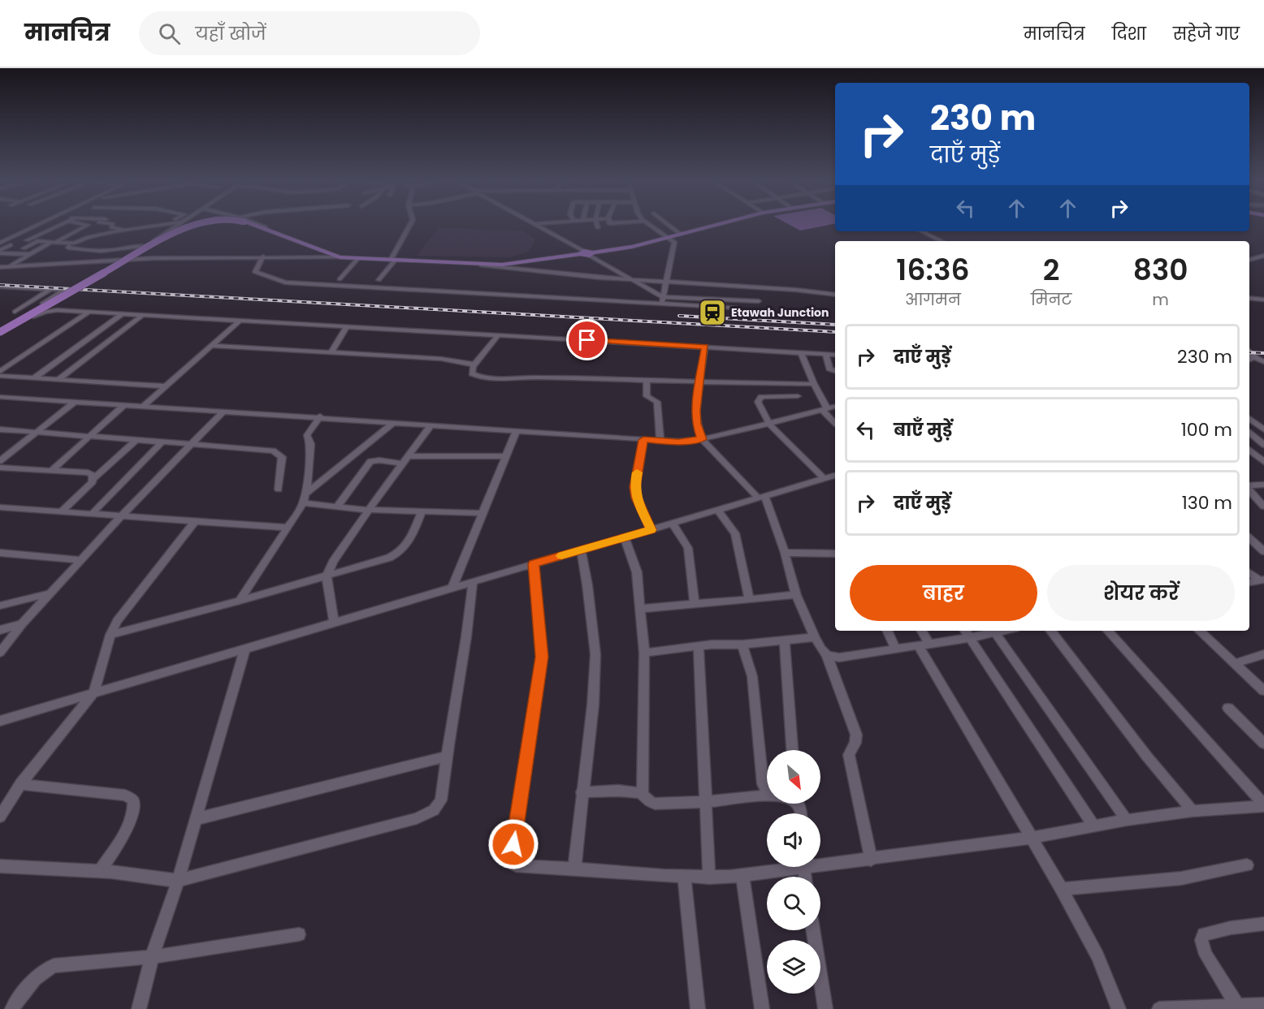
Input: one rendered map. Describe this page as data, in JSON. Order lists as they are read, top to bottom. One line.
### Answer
{"places":{"station":["Etawah Junction"]},"north":"bottom right","page":{"header":"मानचित्र","search":"यहाँ खोजें","nav":["मानचित्र","दिशा","सहेजे गए"],"turn":["230 m","दाएँ मुड़ें"],"eta":["16:36","आगमन","2","मिनट","830","m"],"list":[{"name":"दाएँ मुड़ें","value":"230 m"},{"name":"बाएँ मुड़ें","value":"100 m"},{"name":"दाएँ मुड़ें","value":"130 m"}],"buttons":["बाहर","शेयर करें"]}}
